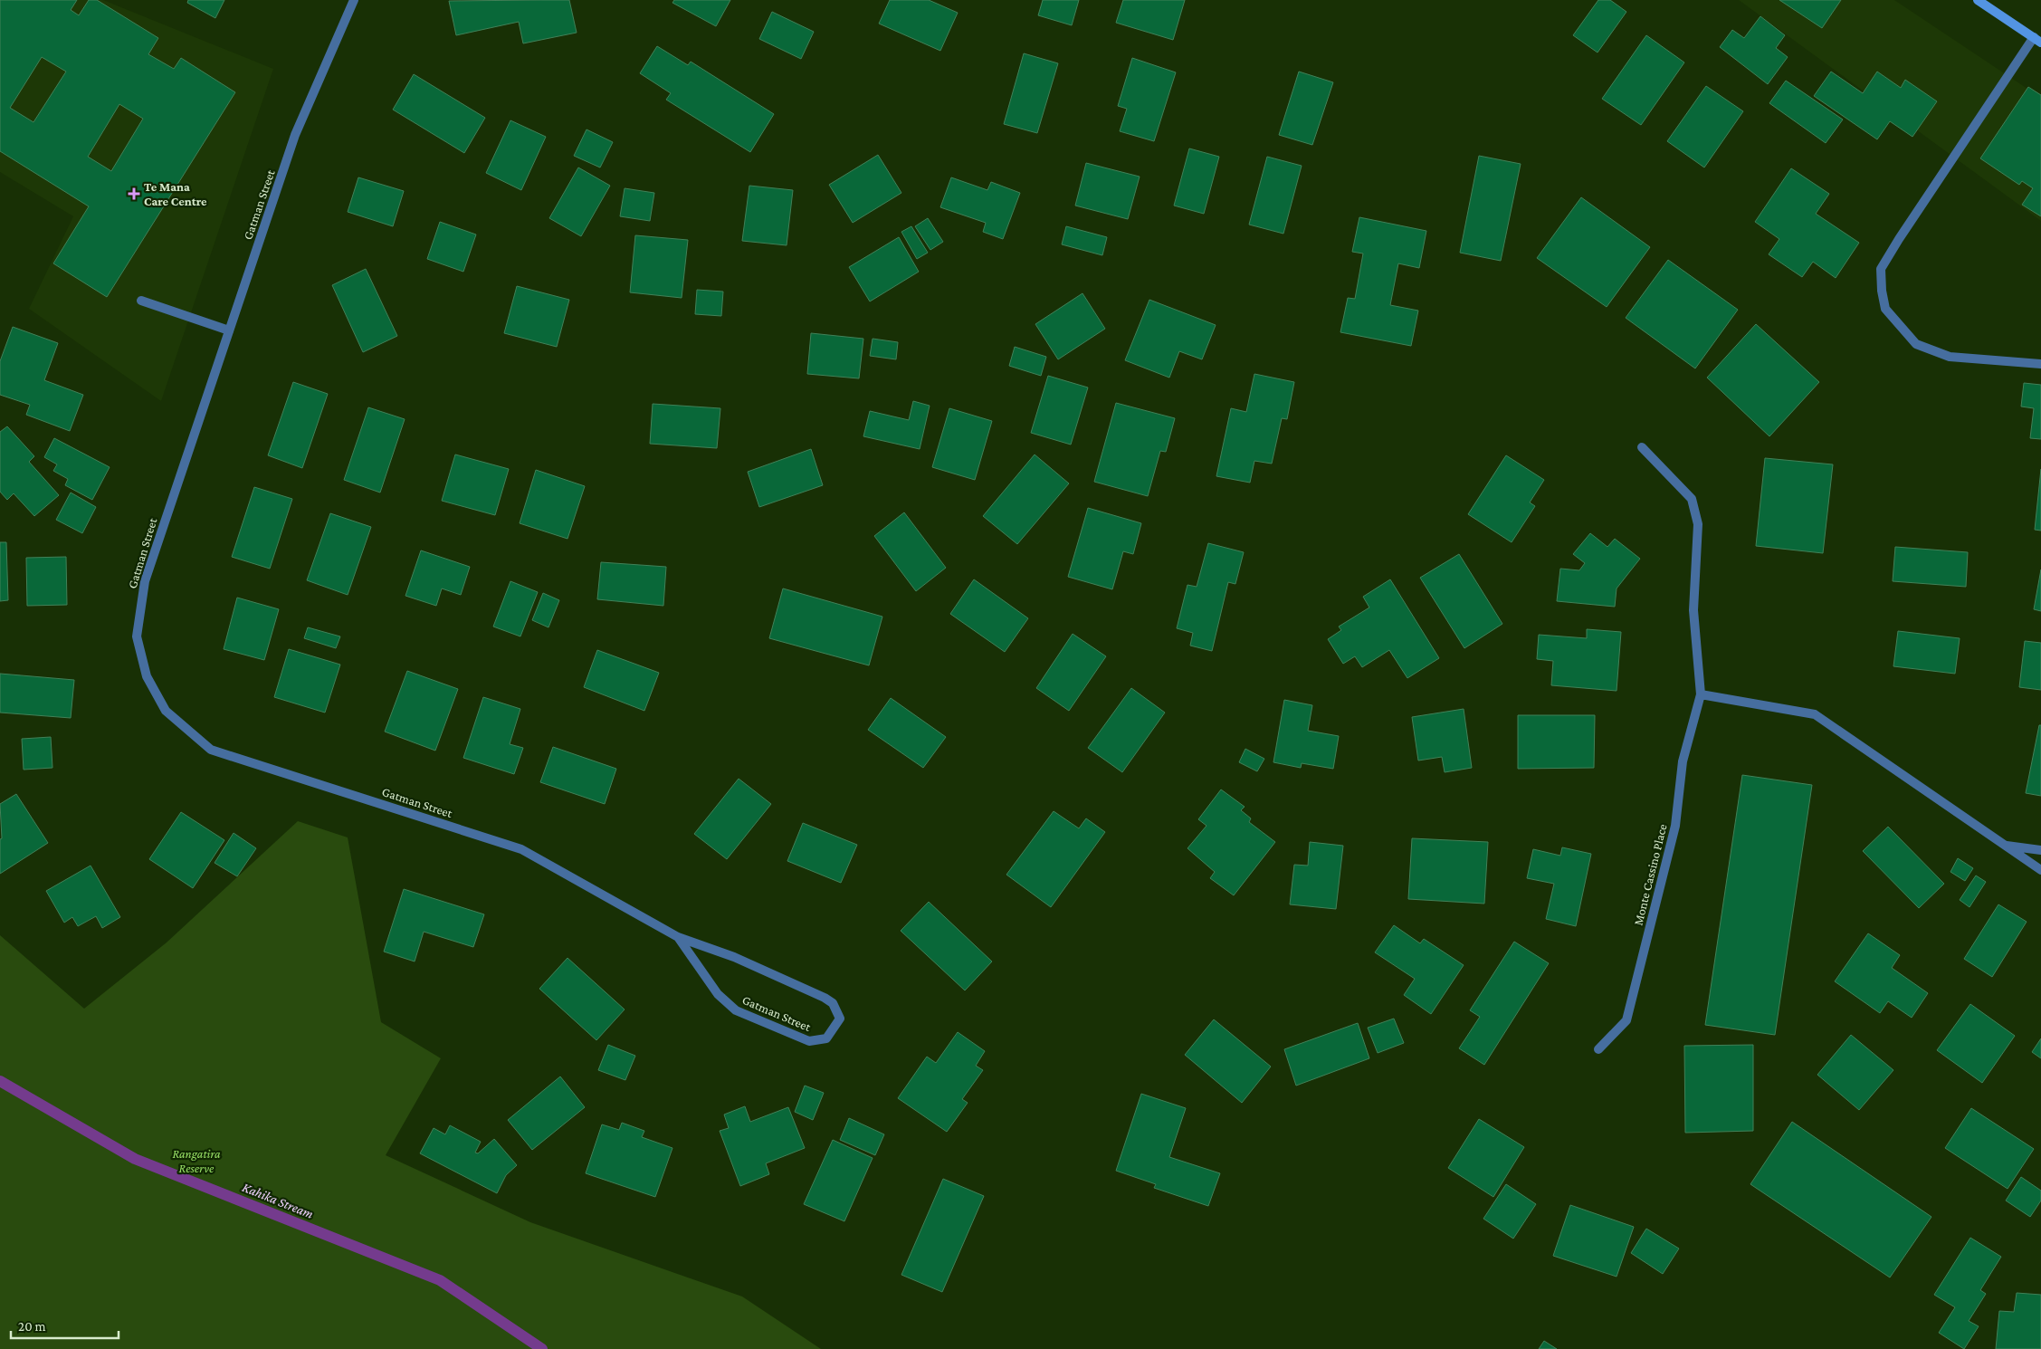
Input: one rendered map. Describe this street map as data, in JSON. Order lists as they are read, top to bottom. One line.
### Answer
{"streets":{"street":["Gatman Street","Monte Cassino Place"]},"water":["Kahika Stream"],"parks":["Rangatira Reserve"],"places":{"health":["Te Mana Care Centre"]},"scale_bar":"20 m"}
